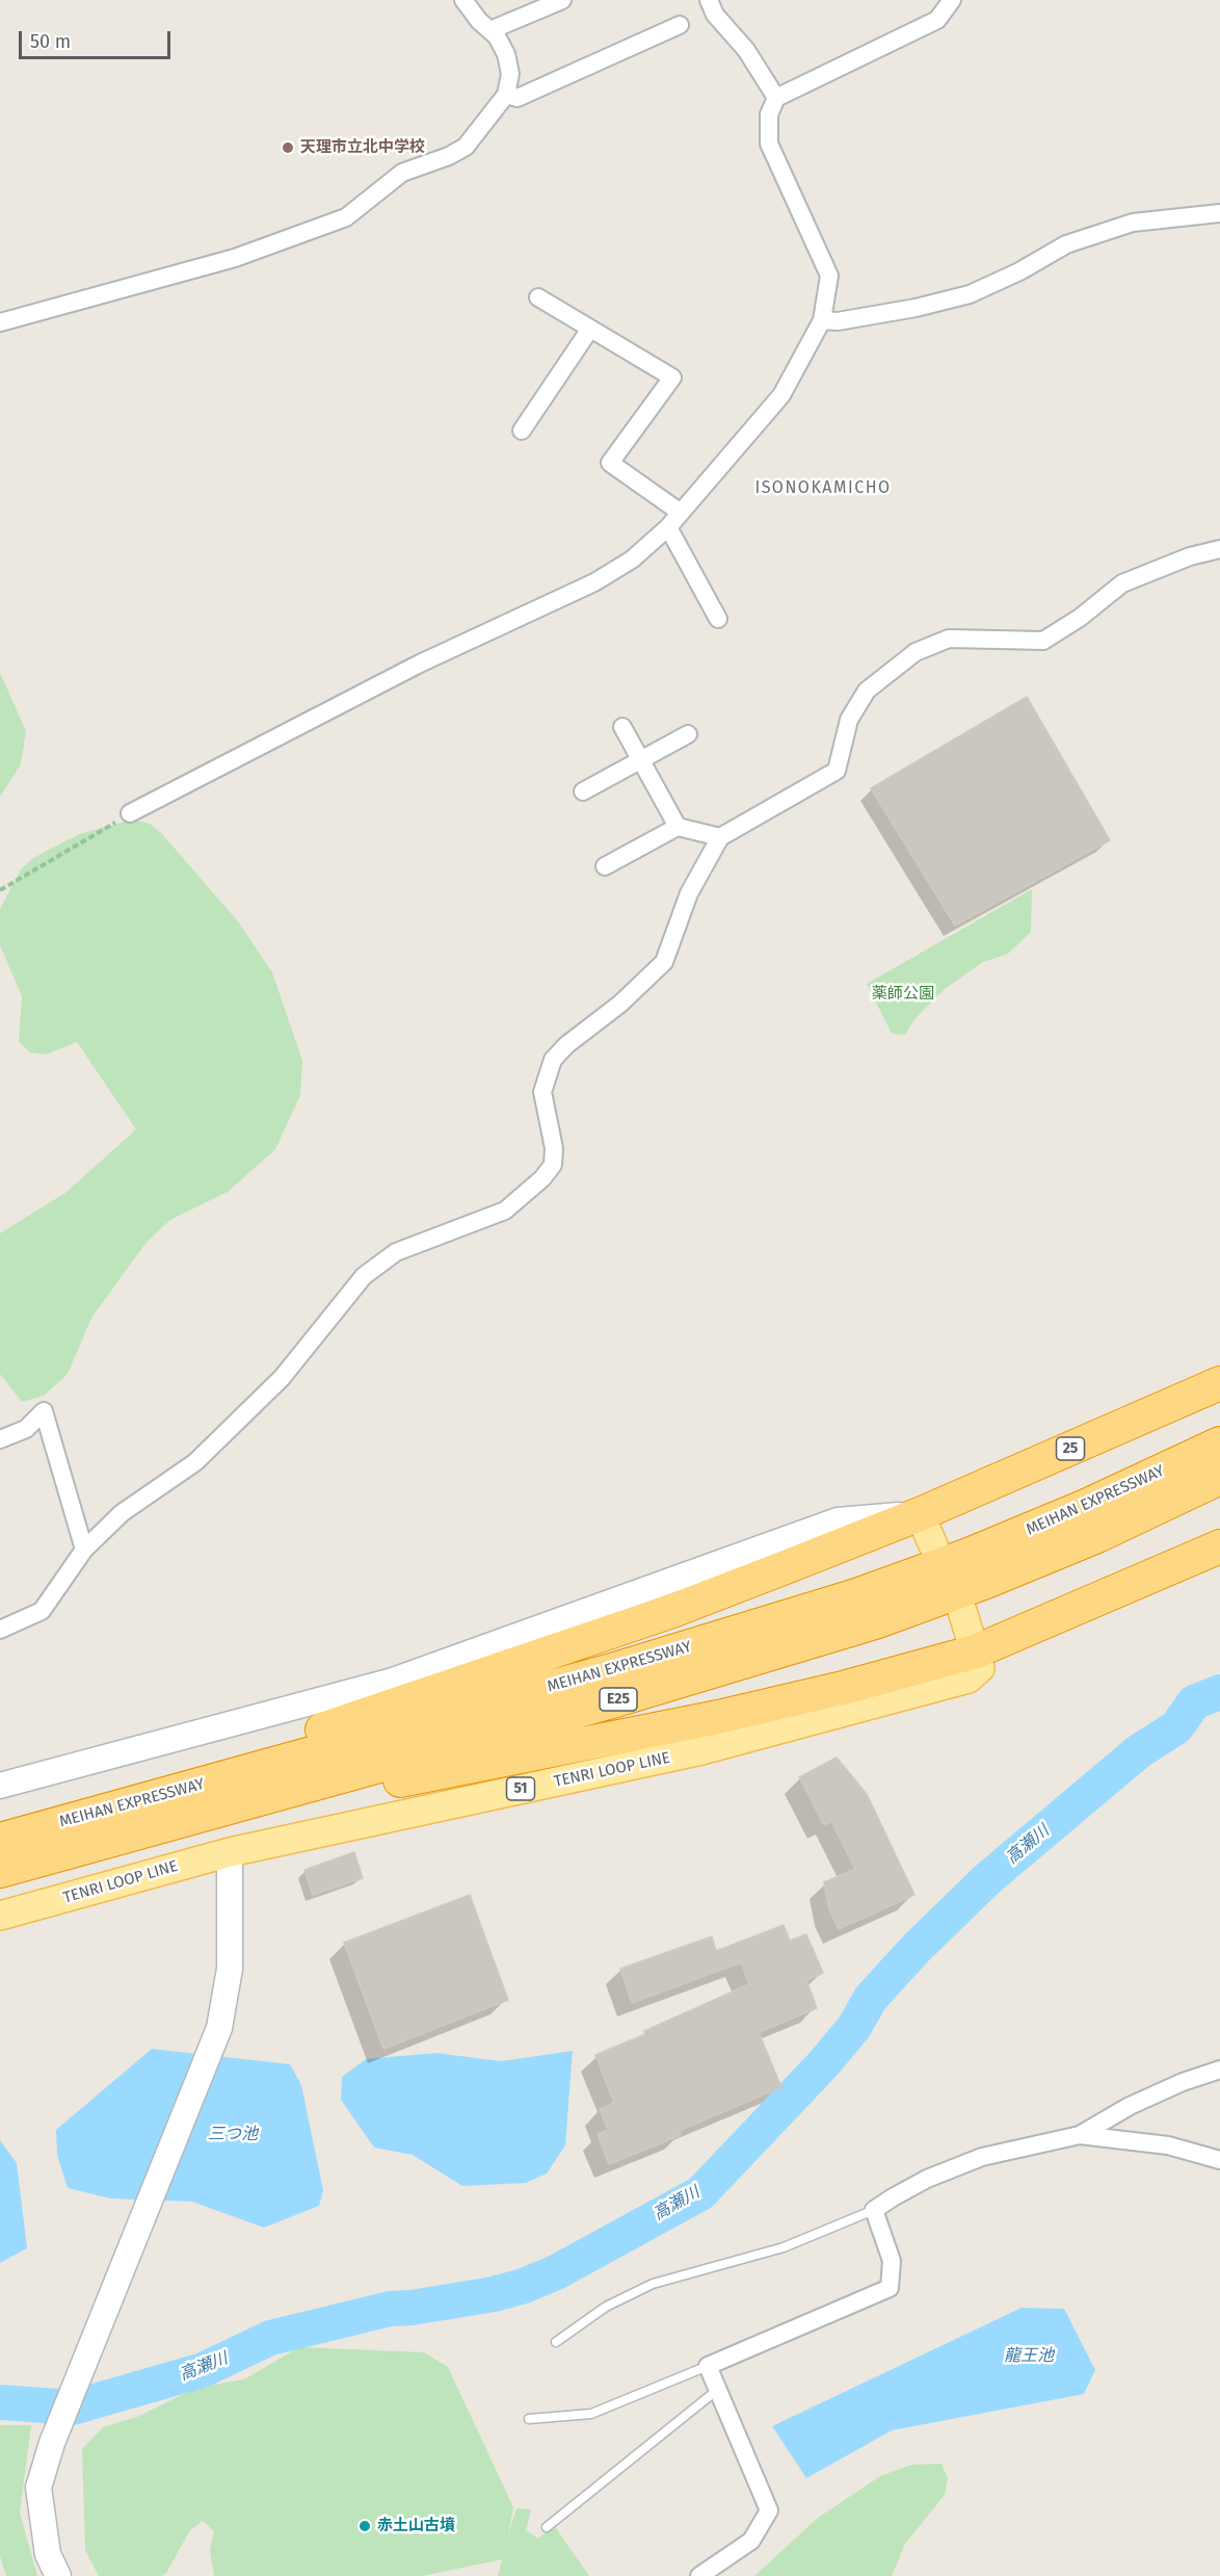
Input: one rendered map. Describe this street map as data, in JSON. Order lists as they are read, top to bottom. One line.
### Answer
{"streets":{"highway":["25","MEIHAN EXPRESSWAY","E25"],"main road":["TENRI LOOP LINE","51"]},"crossings":[["25","E25"],["MEIHAN EXPRESSWAY","E25"],["E25","TENRI LOOP LINE"]],"districts":["ISONOKAMICHO"],"water":["高瀬川","三つ池","龍王池"],"parks":["薬師公園"],"places":["天理市立北中学校","赤土山古墳"],"scale_bar":"50 m"}
